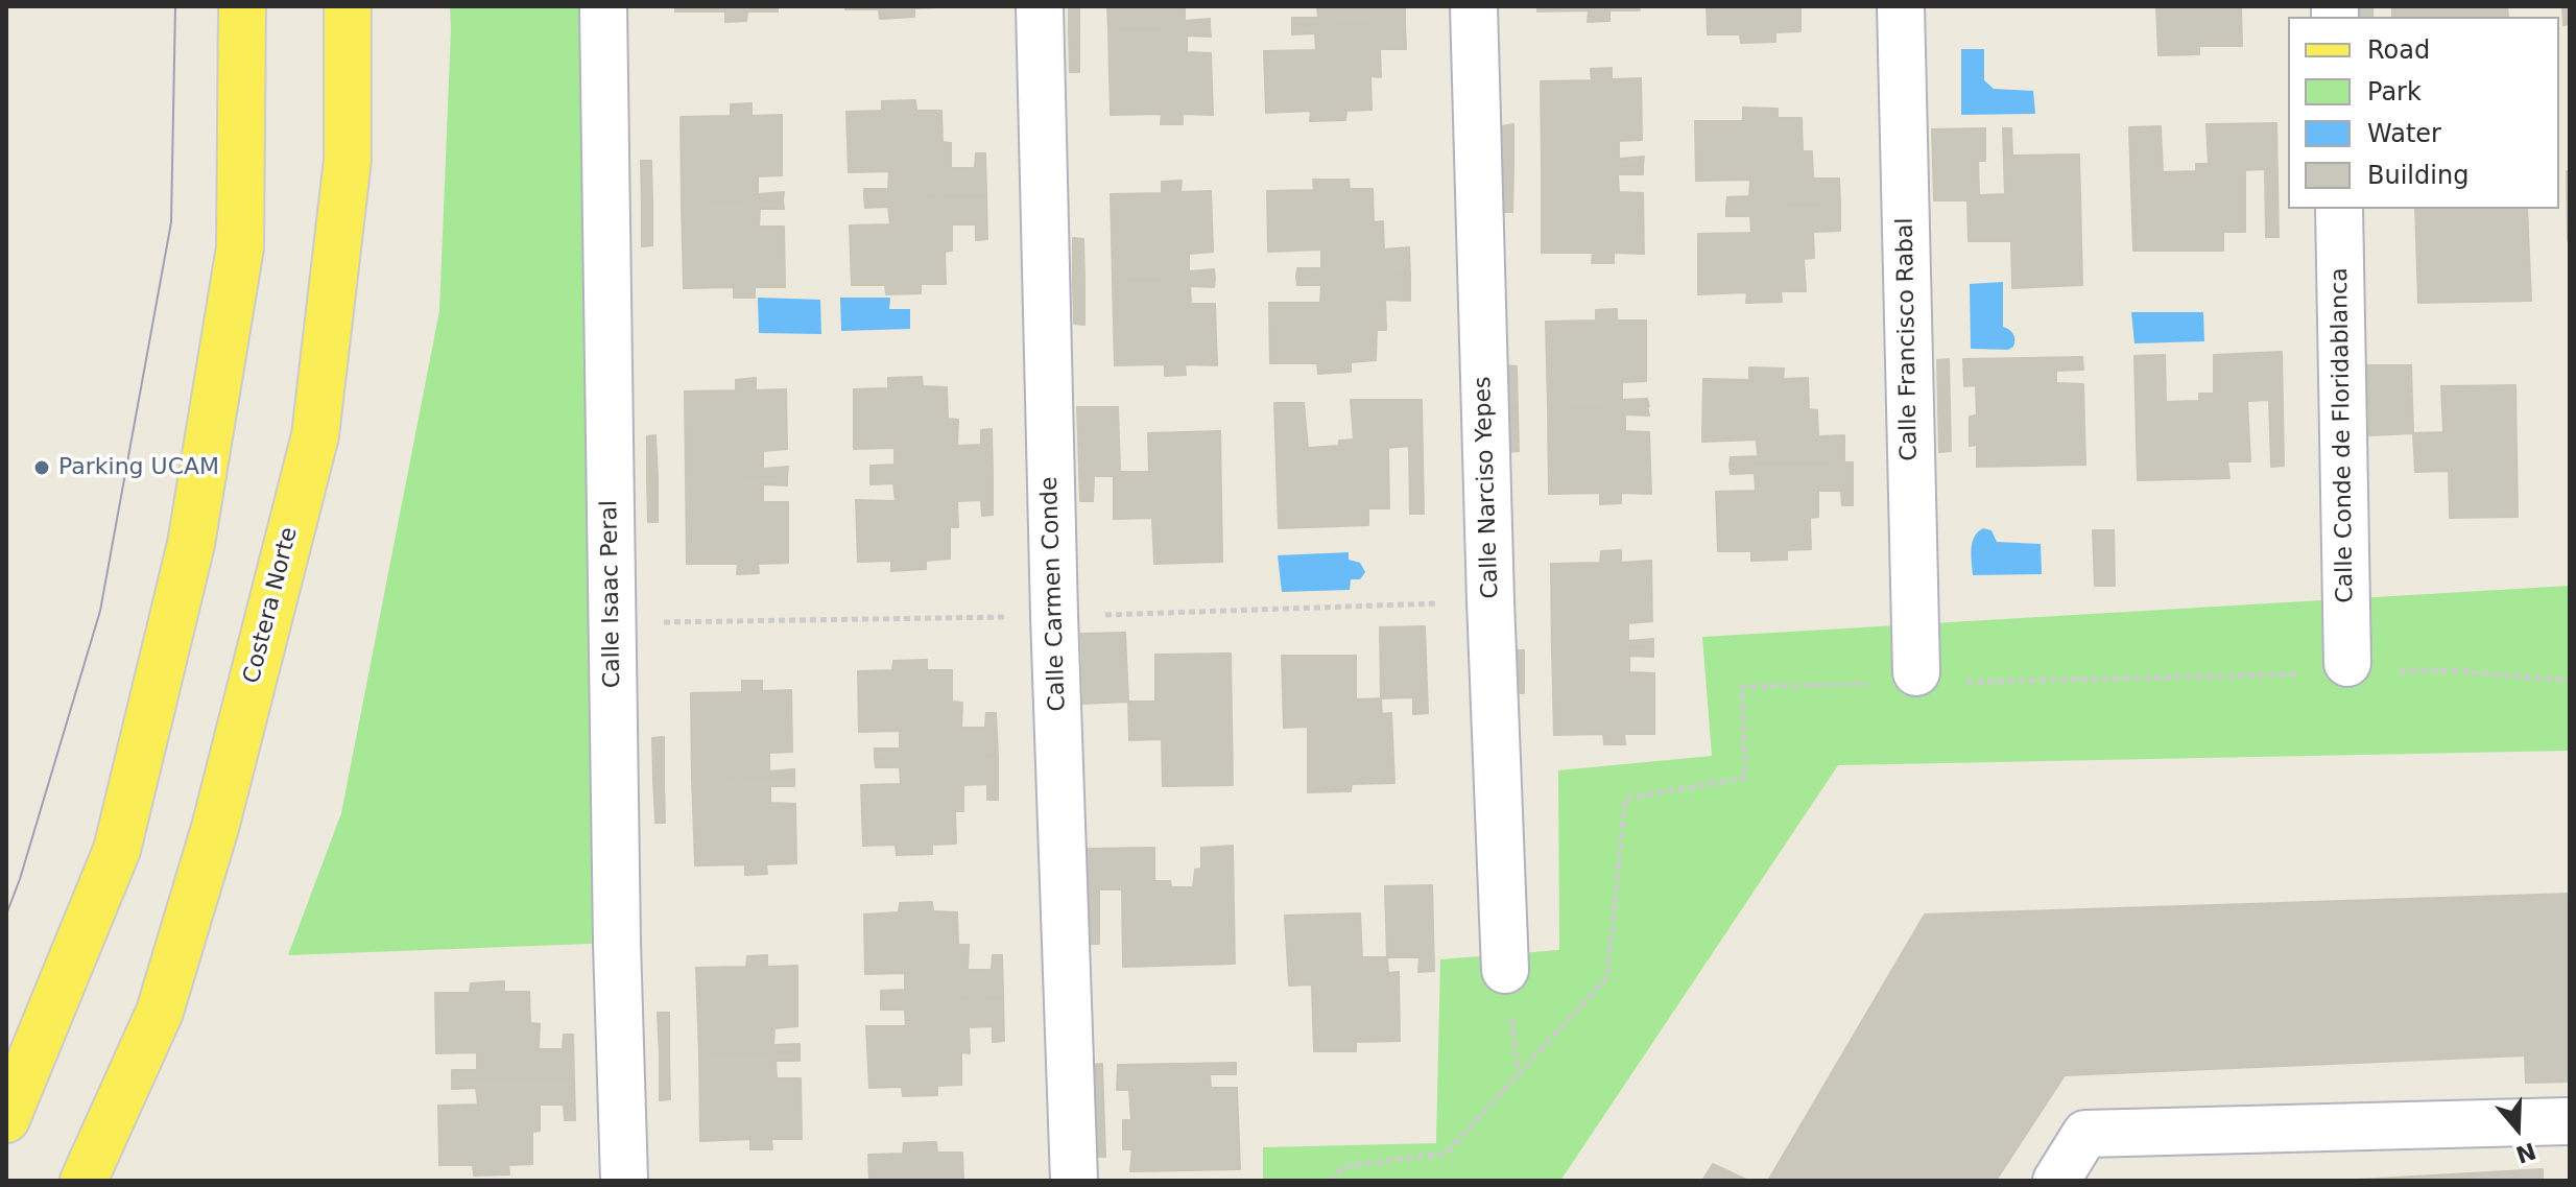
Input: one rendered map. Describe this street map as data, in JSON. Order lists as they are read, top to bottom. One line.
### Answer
{"streets":{"main road":["Costera Norte"],"street":["Calle Francisco Rabal","Calle Conde de Floridablanca","Calle Narciso Yepes","Calle Isaac Peral","Calle Carmen Conde"]},"places":["Parking UCAM"],"legend":["Road","Park","Water","Building"],"north":"bottom"}
